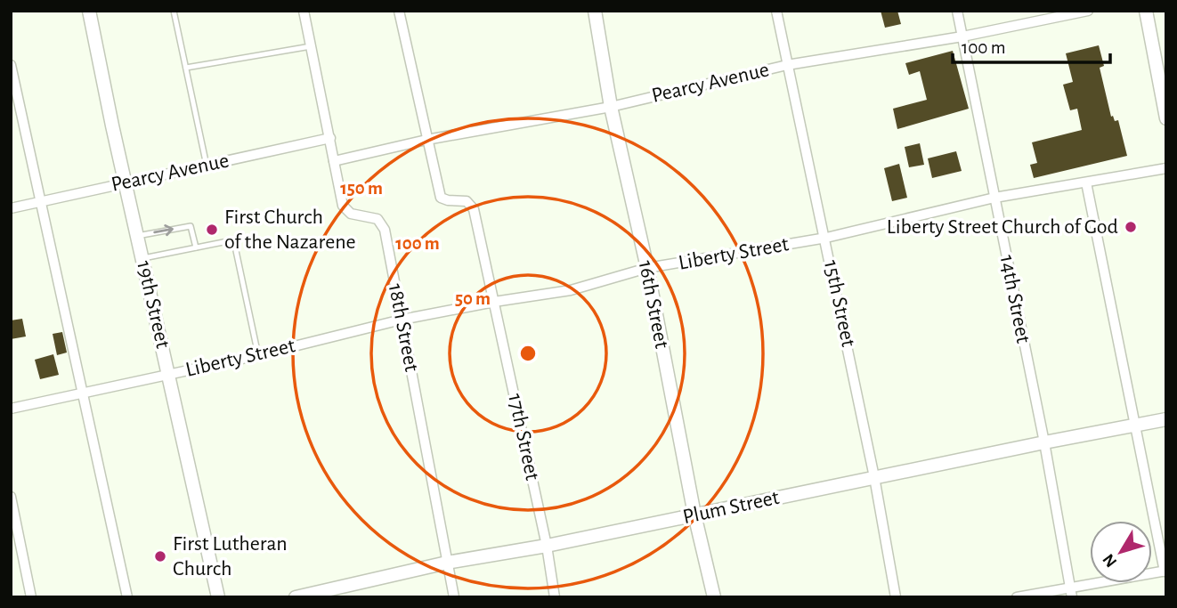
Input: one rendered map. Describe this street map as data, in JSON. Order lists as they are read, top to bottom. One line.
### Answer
{"streets":{"street":["Pearcy Avenue","Liberty Street","14th Street","15th Street","19th Street","16th Street","18th Street","17th Street","Plum Street"]},"crossings":[["Pearcy Avenue","14th Street"],["Pearcy Avenue","15th Street"],["Pearcy Avenue","19th Street"],["Pearcy Avenue","16th Street"],["Pearcy Avenue","18th Street"],["Pearcy Avenue","17th Street"],["Liberty Street","14th Street"],["Liberty Street","15th Street"],["Liberty Street","19th Street"],["Liberty Street","16th Street"],["Liberty Street","18th Street"],["Liberty Street","17th Street"],["14th Street","Plum Street"],["15th Street","Plum Street"],["16th Street","Plum Street"],["18th Street","Plum Street"],["17th Street","Plum Street"]],"places":["Liberty Street Church of God","First Church of the Nazarene","First Lutheran Church"],"scale_bar":"100 m","north":"bottom left","rings":["150 m","100 m","50 m"]}
